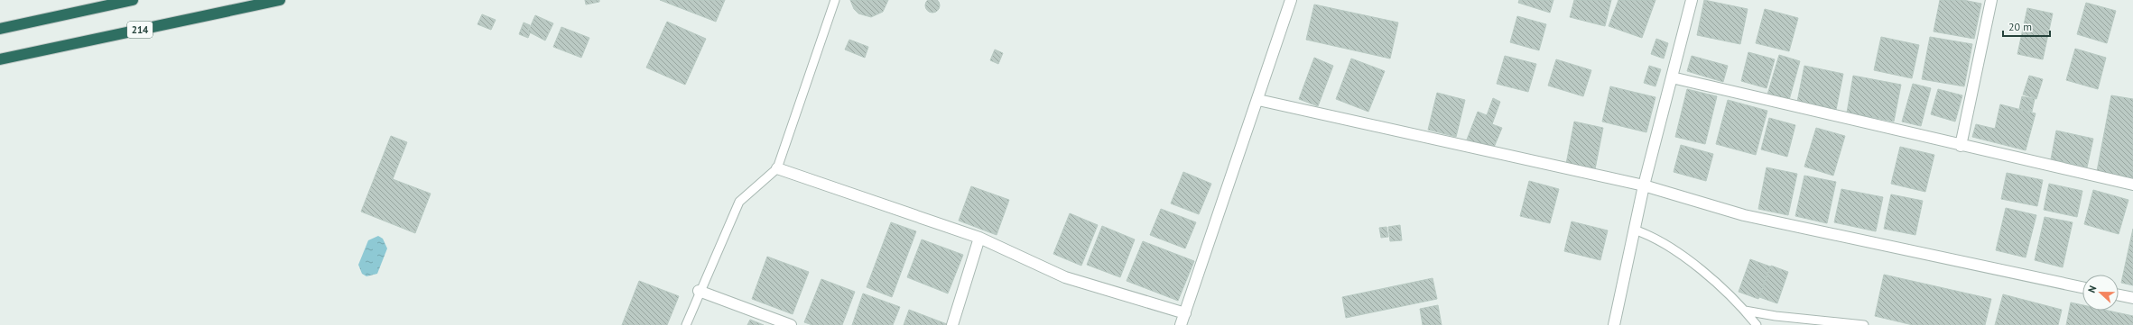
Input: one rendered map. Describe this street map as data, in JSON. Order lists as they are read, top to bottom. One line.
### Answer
{"streets":{"highway":["214"]},"scale_bar":"20 m","north":"left"}
